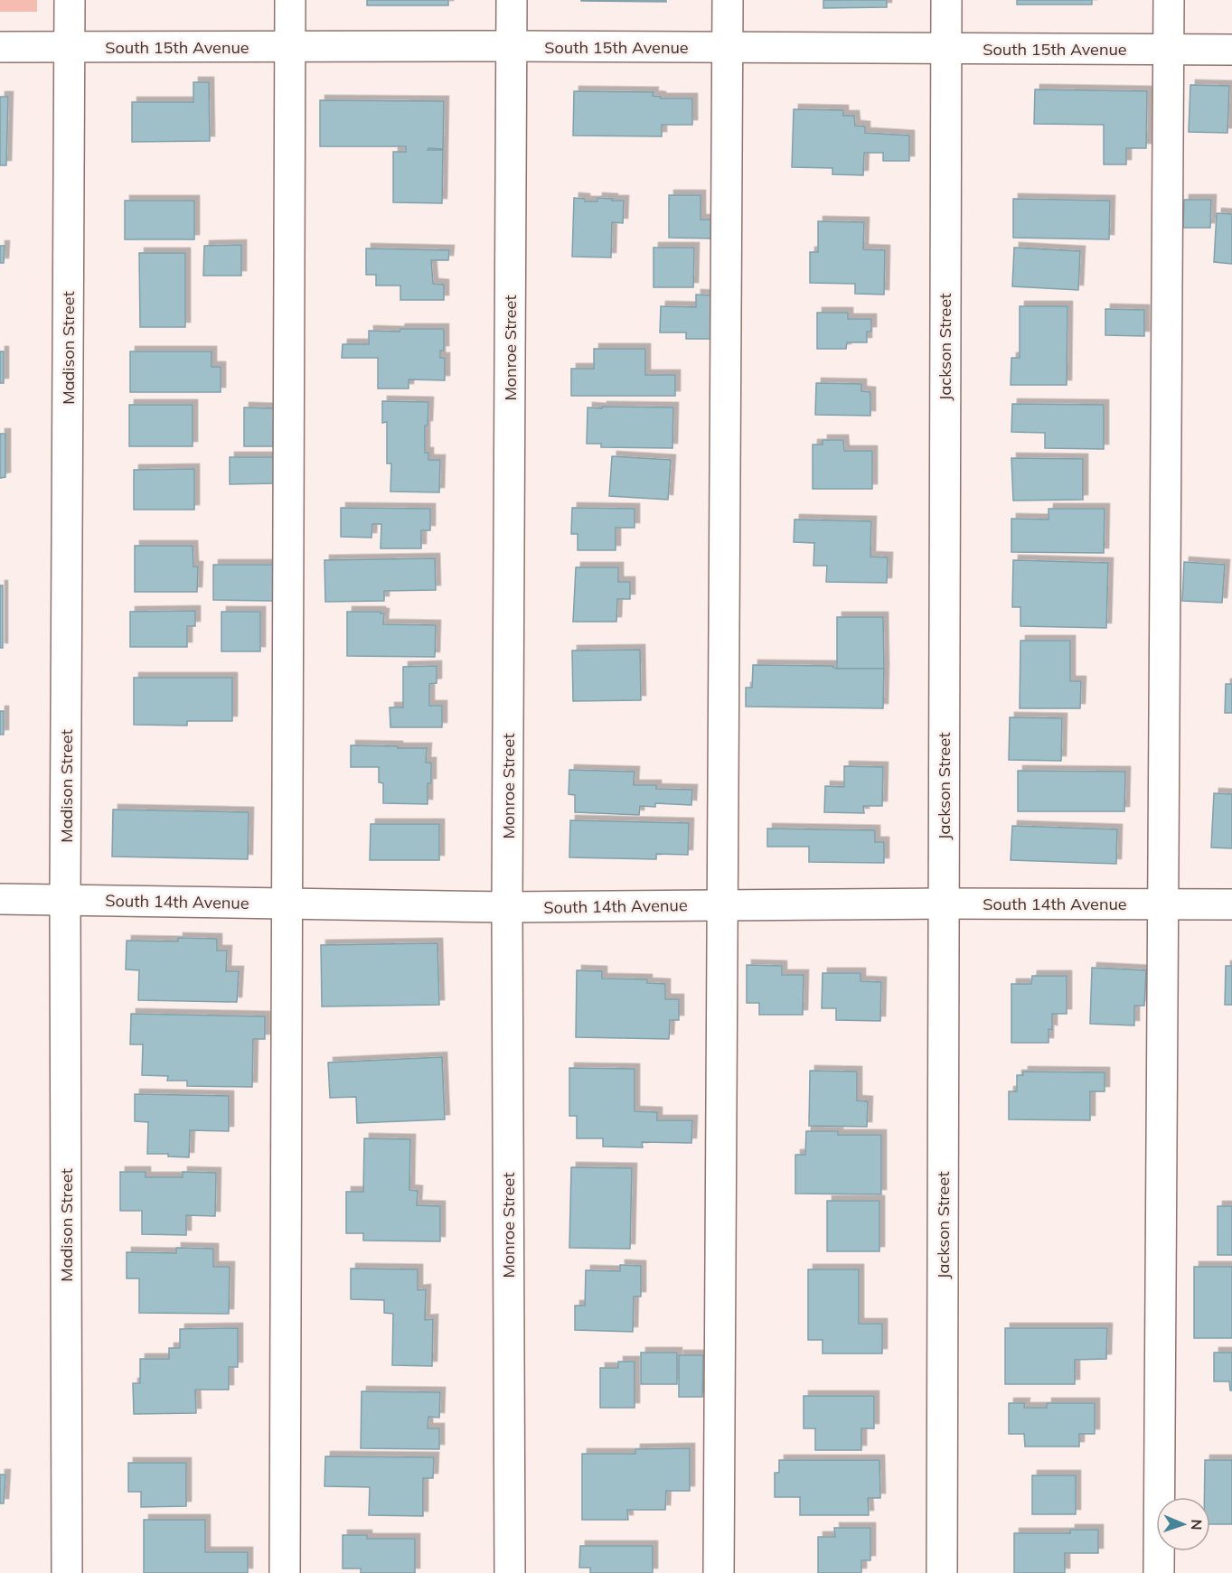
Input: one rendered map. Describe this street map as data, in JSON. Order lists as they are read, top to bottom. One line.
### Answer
{"streets":{"street":["South 15th Avenue","Jackson Street","Madison Street","Monroe Street","South 14th Avenue"]},"crossings":[["South 15th Avenue","Jackson Street"],["South 15th Avenue","Madison Street"],["South 15th Avenue","Monroe Street"],["Jackson Street","South 14th Avenue"],["Madison Street","South 14th Avenue"],["Monroe Street","South 14th Avenue"]],"north":"right"}
